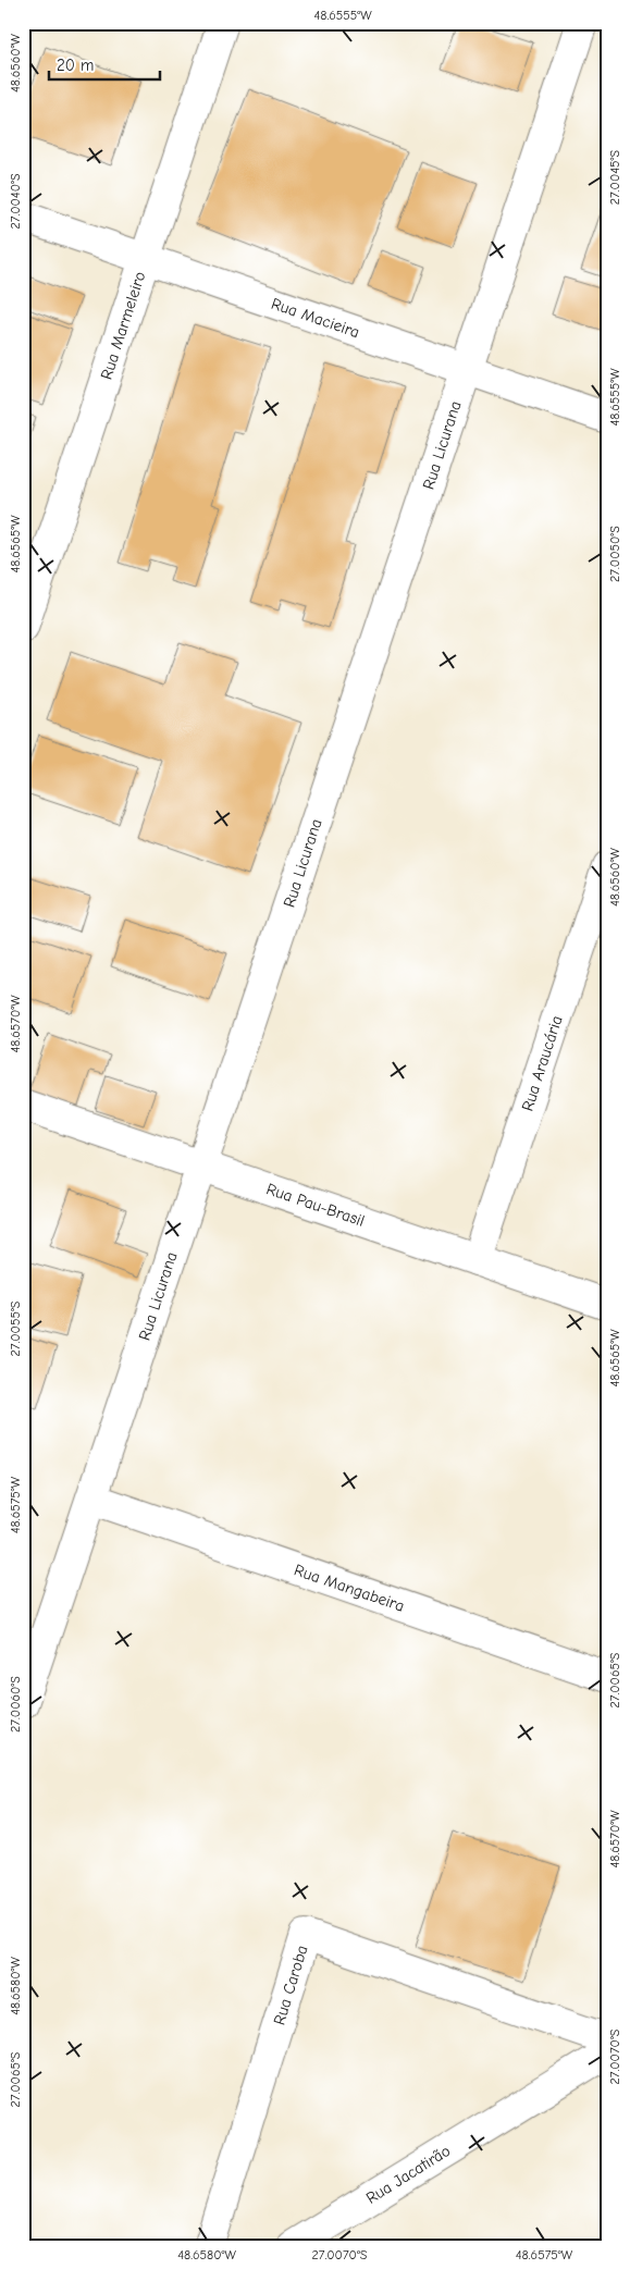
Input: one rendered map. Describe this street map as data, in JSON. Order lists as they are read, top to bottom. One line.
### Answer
{"streets":{"street":["Rua Macieira","Rua Marmeleiro","Rua Licurana","Rua Araucária","Rua Pau-Brasil","Rua Mangabeira","Rua Caroba","Rua Jacatirão"]},"crossings":[["Rua Macieira","Rua Marmeleiro"],["Rua Macieira","Rua Licurana"],["Rua Licurana","Rua Pau-Brasil"],["Rua Licurana","Rua Mangabeira"],["Rua Araucária","Rua Pau-Brasil"]],"scale_bar":"20 m","coordinates":["48.6555°W","48.6560°W","27.0045°S","27.0040°S","48.6565°W","27.0050°S","48.6570°W","27.0055°S","48.6575°W","27.0065°S","27.0060°S","48.6580°W","27.0070°S"]}
